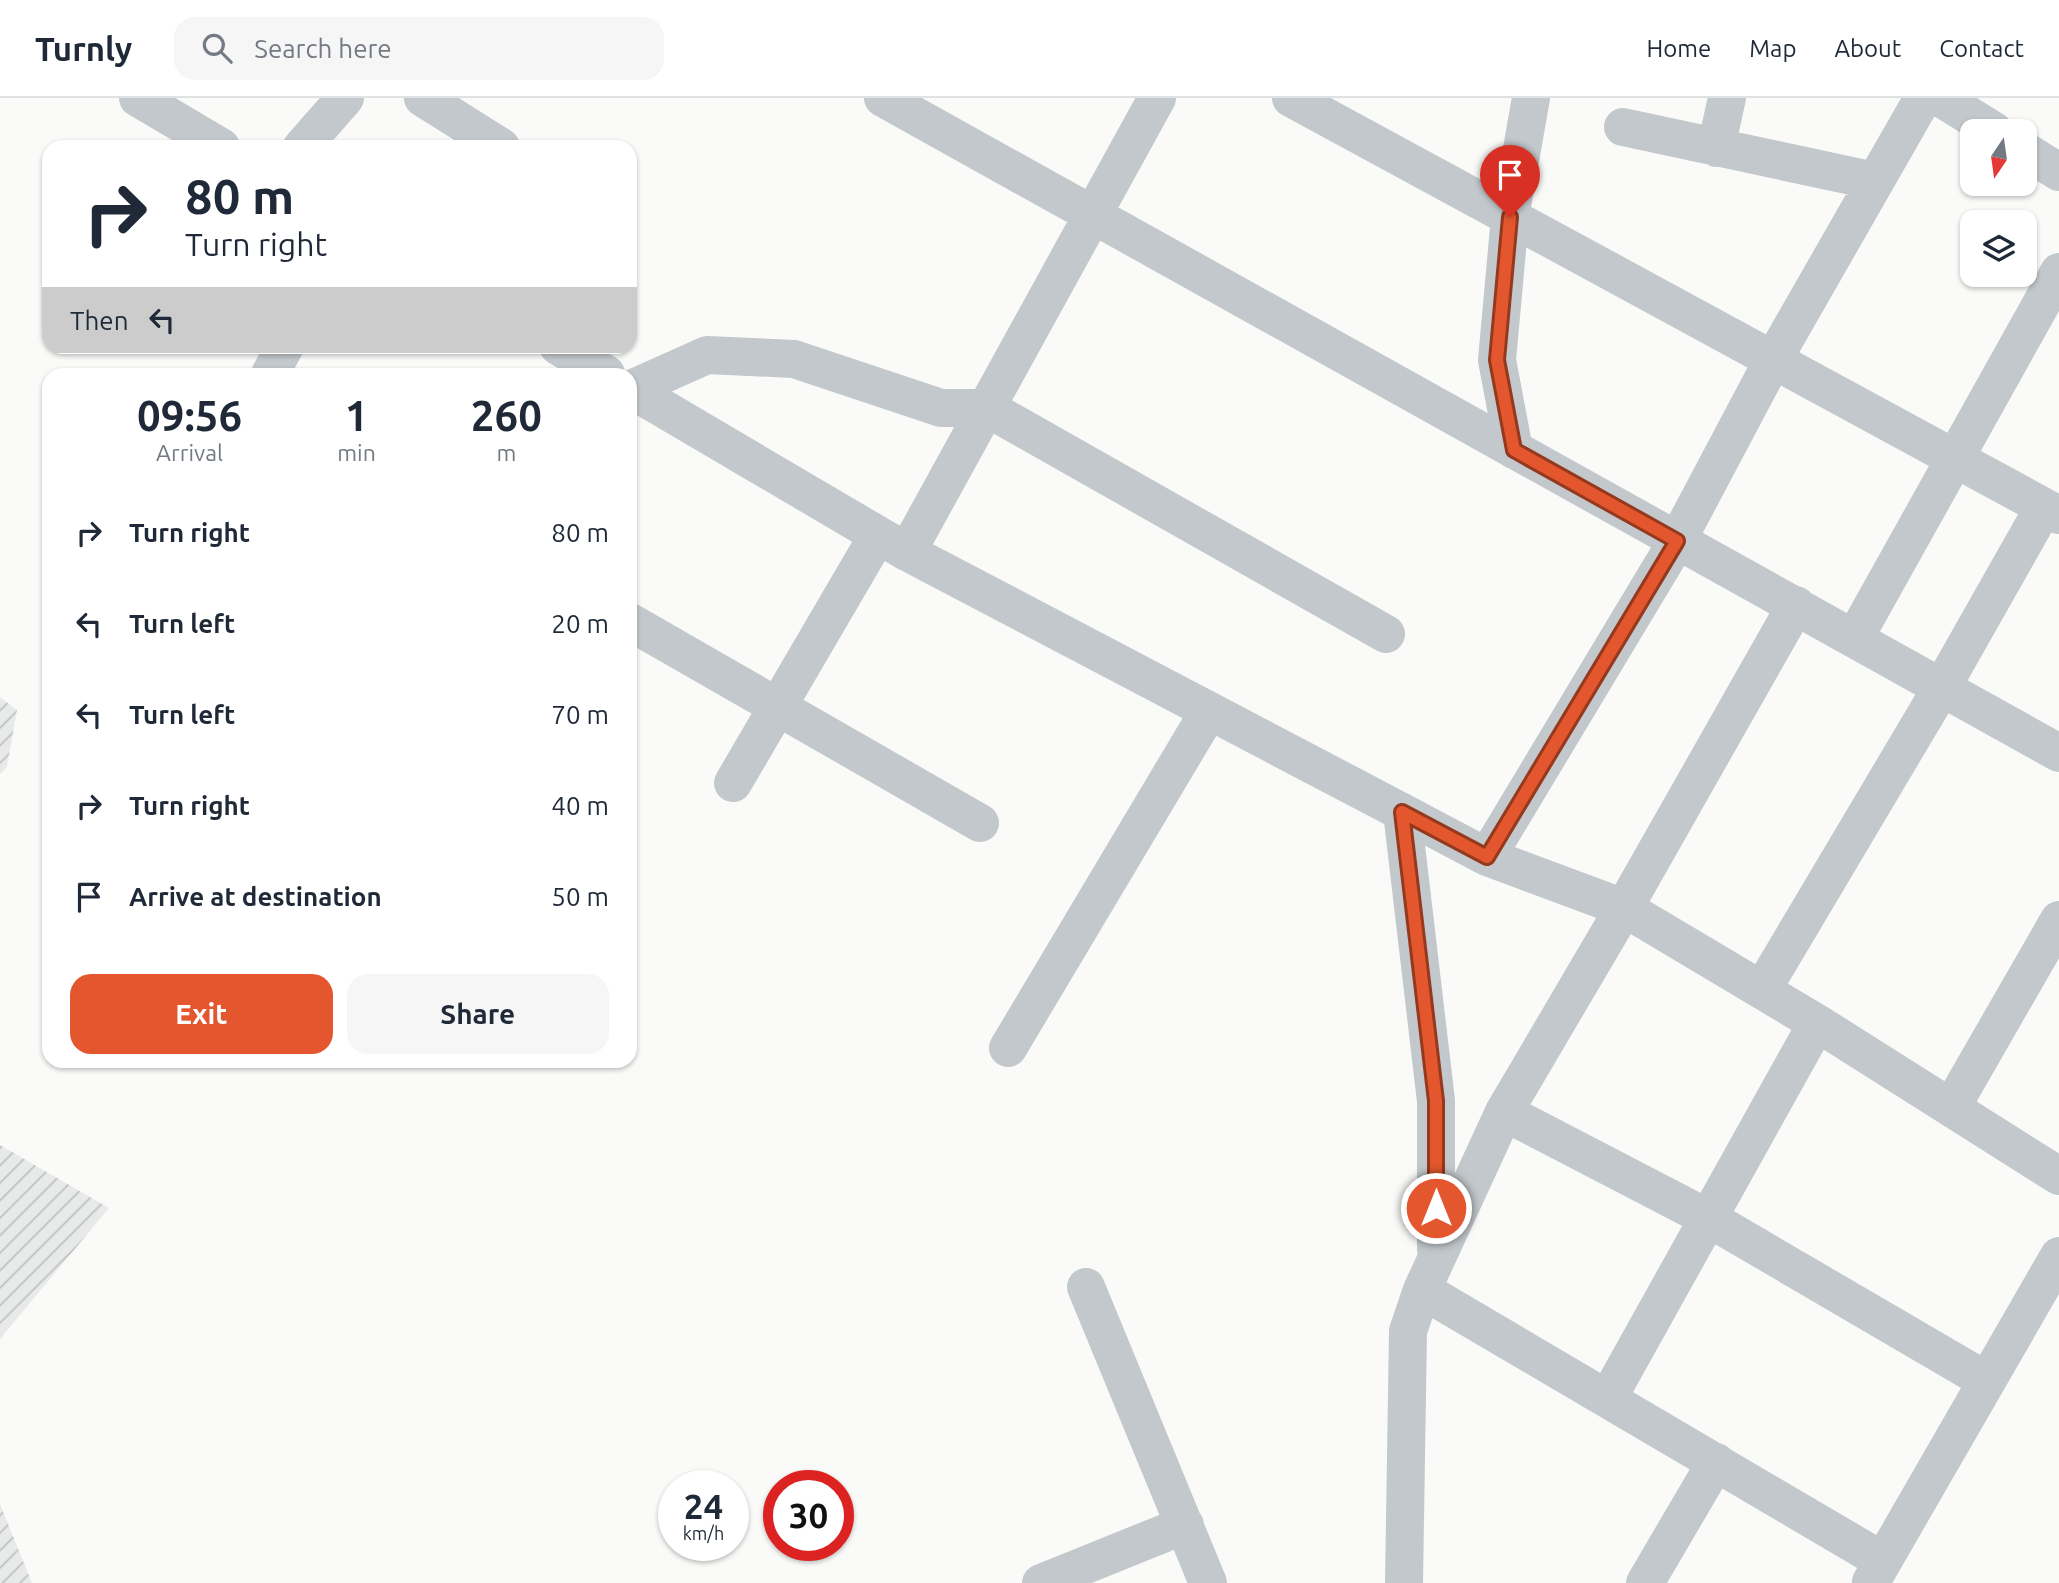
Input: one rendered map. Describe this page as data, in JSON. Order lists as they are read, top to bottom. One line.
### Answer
{"north":"bottom","page":{"header":"Turnly","search":"Search here","nav":["Home","Map","About","Contact"],"turn":["80 m","Turn right"],"then":"Then","eta":["09:56","Arrival","1","min","260","m"],"list":[{"name":"Turn right","value":"80 m"},{"name":"Turn left","value":"20 m"},{"name":"Turn left","value":"70 m"},{"name":"Turn right","value":"40 m"},{"name":"Arrive at destination","value":"50 m"}],"buttons":["Exit","Share"],"speed":"24 km/h","limit":"30"}}
